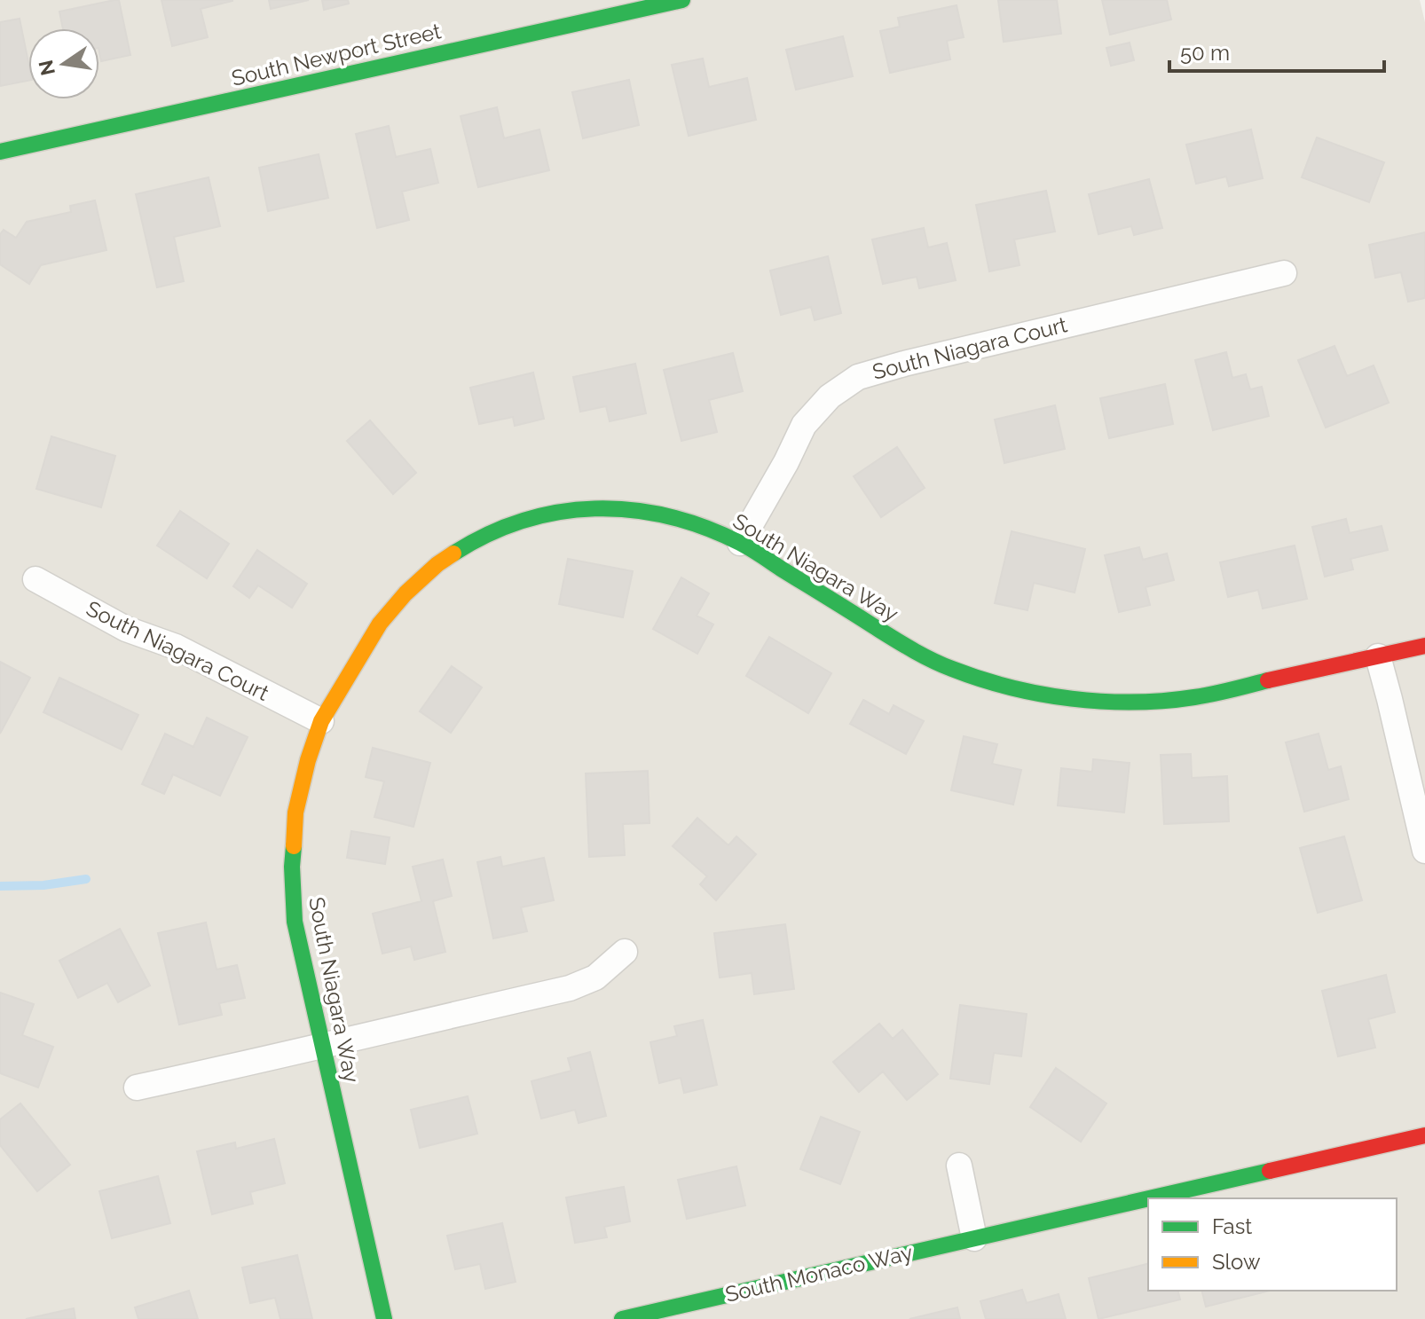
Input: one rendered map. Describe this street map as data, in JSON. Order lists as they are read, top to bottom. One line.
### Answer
{"streets":{"street":["South Newport Street","South Niagara Court","South Niagara Way","South Monaco Way"]},"crossings":[["South Niagara Court","South Niagara Way"]],"legend":["Fast","Slow"],"scale_bar":"50 m","north":"left"}
